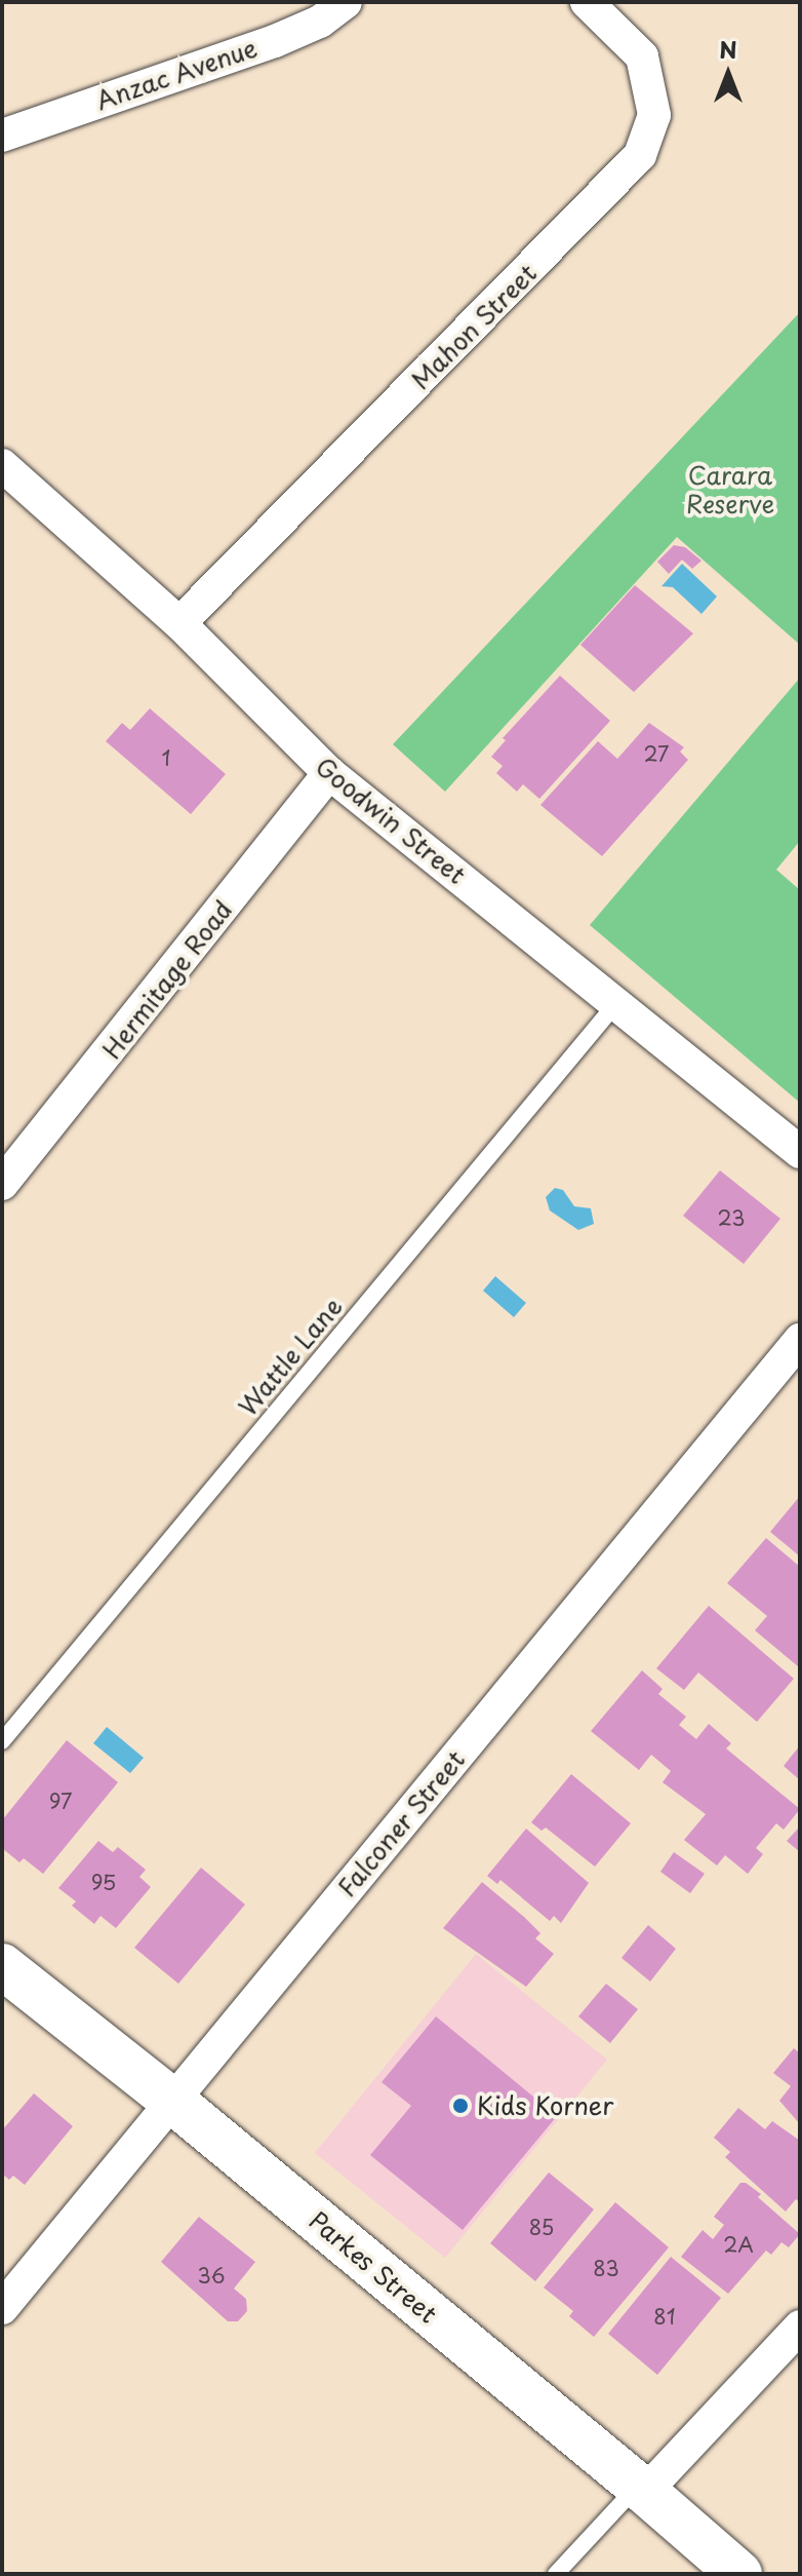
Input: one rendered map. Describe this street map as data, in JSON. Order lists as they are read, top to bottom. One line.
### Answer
{"streets":{"street":["Anzac Avenue","Mahon Street","Goodwin Street","Hermitage Road","Falconer Street","Parkes Street"],"lane":["Wattle Lane"]},"crossings":[["Mahon Street","Goodwin Street"],["Goodwin Street","Hermitage Road"],["Goodwin Street","Wattle Lane"],["Falconer Street","Parkes Street"]],"parks":["Carara Reserve"],"places":["Kids Korner"],"house_numbers":["27","1","23","97","95","85","2A","83","36","81"],"north":"top"}
